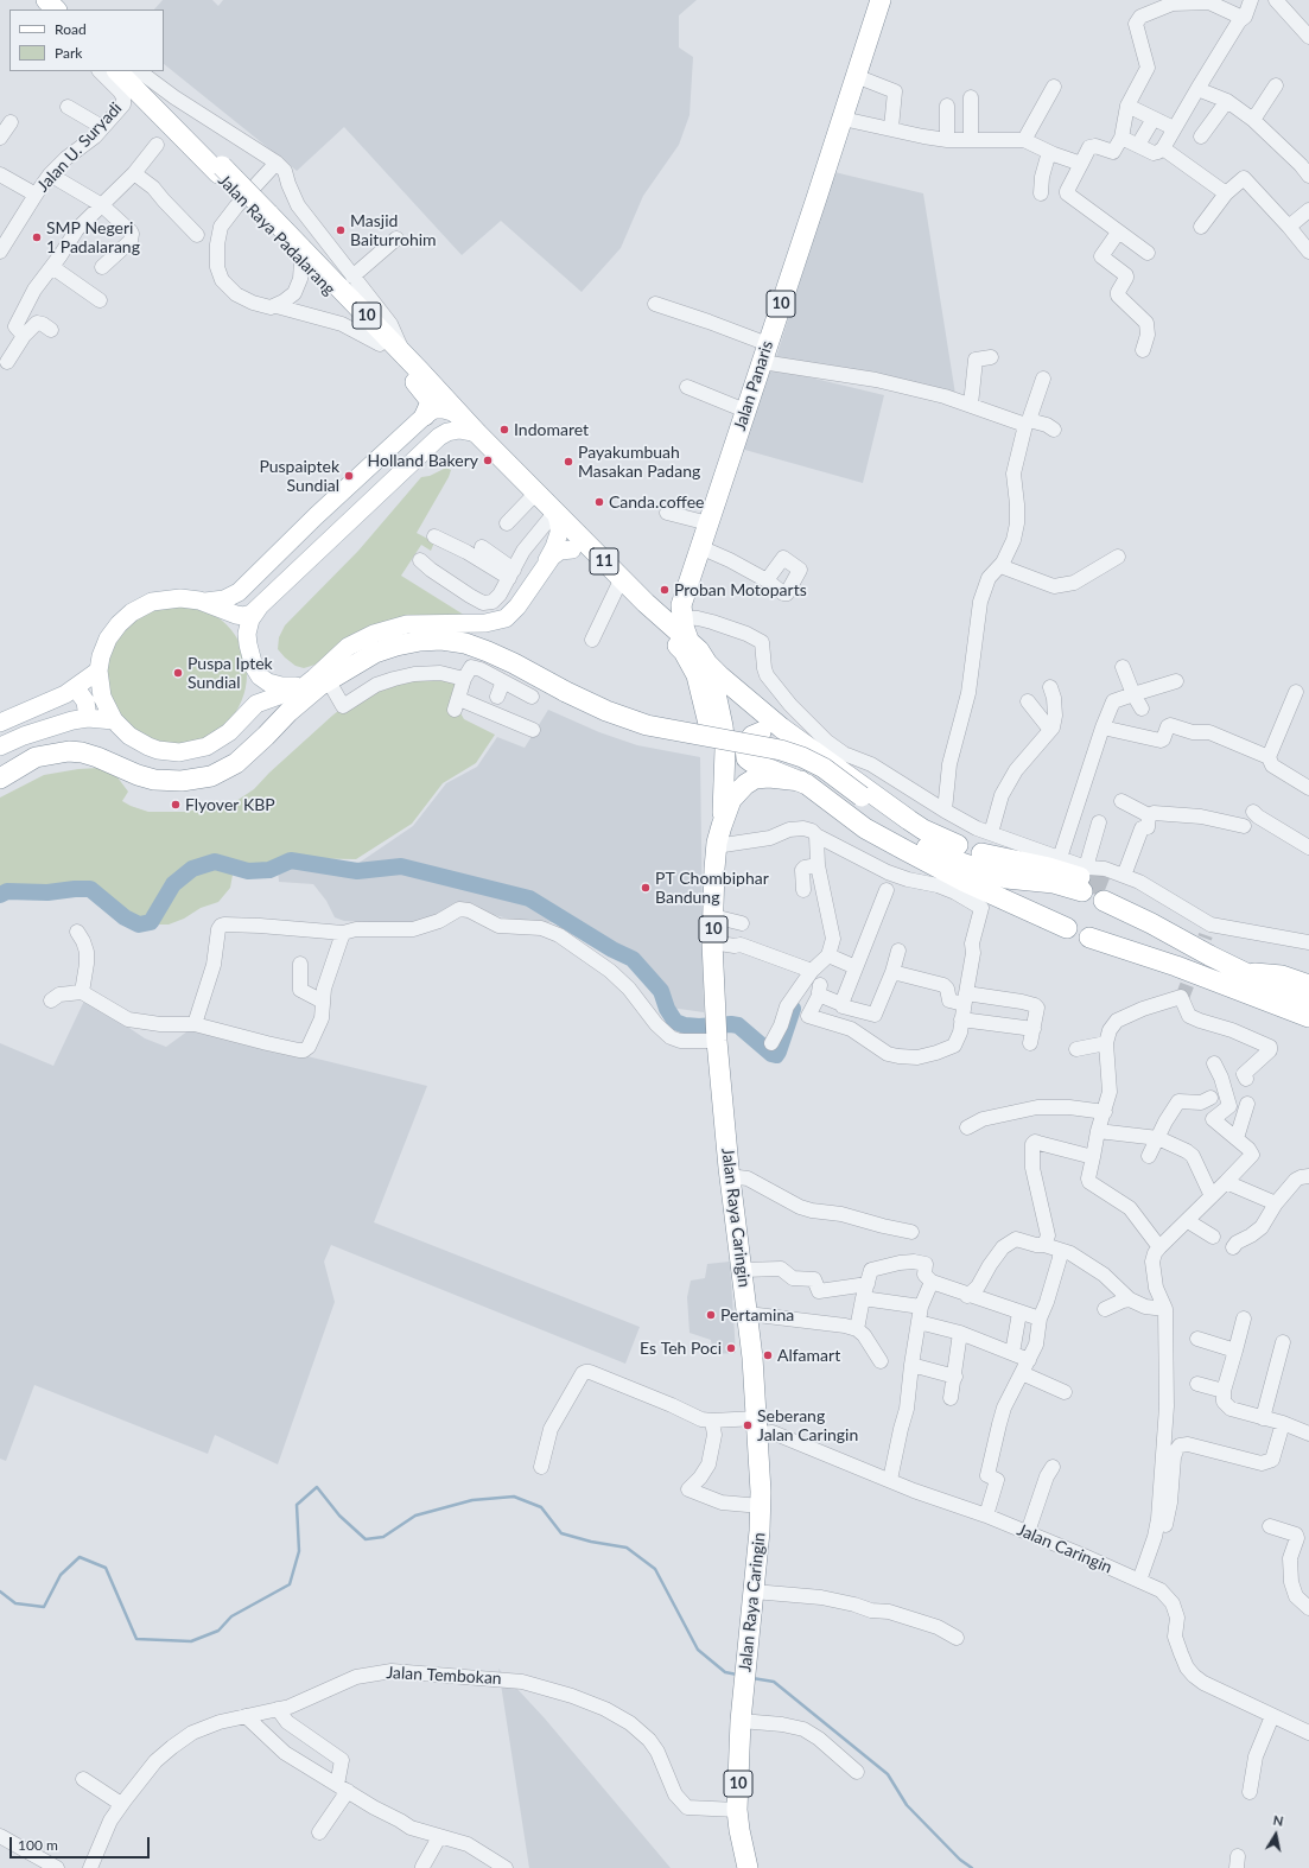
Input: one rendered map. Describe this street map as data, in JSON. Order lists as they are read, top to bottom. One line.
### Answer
{"streets":{"highway":["Jalan Raya Padalarang","10","Jalan Panaris","11","Jalan Raya Caringin"],"street":["Jalan U. Suryadi","Jalan Caringin","Jalan Tembokan"]},"crossings":[["Jalan Raya Padalarang","10"],["10","Jalan Raya Caringin"],["10","Jalan Tembokan"],["Jalan Raya Caringin","Jalan Caringin"]],"places":["Masjid Baiturrohim","SMP Negeri 1 Padalarang","Indomaret","Holland Bakery","Payakumbuah Masakan Padang","Puspaiptek Sundial","Canda.coffee","Proban Motoparts","Puspa Iptek Sundial","Flyover KBP","PT Chombiphar Bandung","Pertamina","Es Teh Poci","Alfamart","Seberang Jalan Caringin"],"legend":["Road","Park"],"scale_bar":"100 m","north":"top"}
